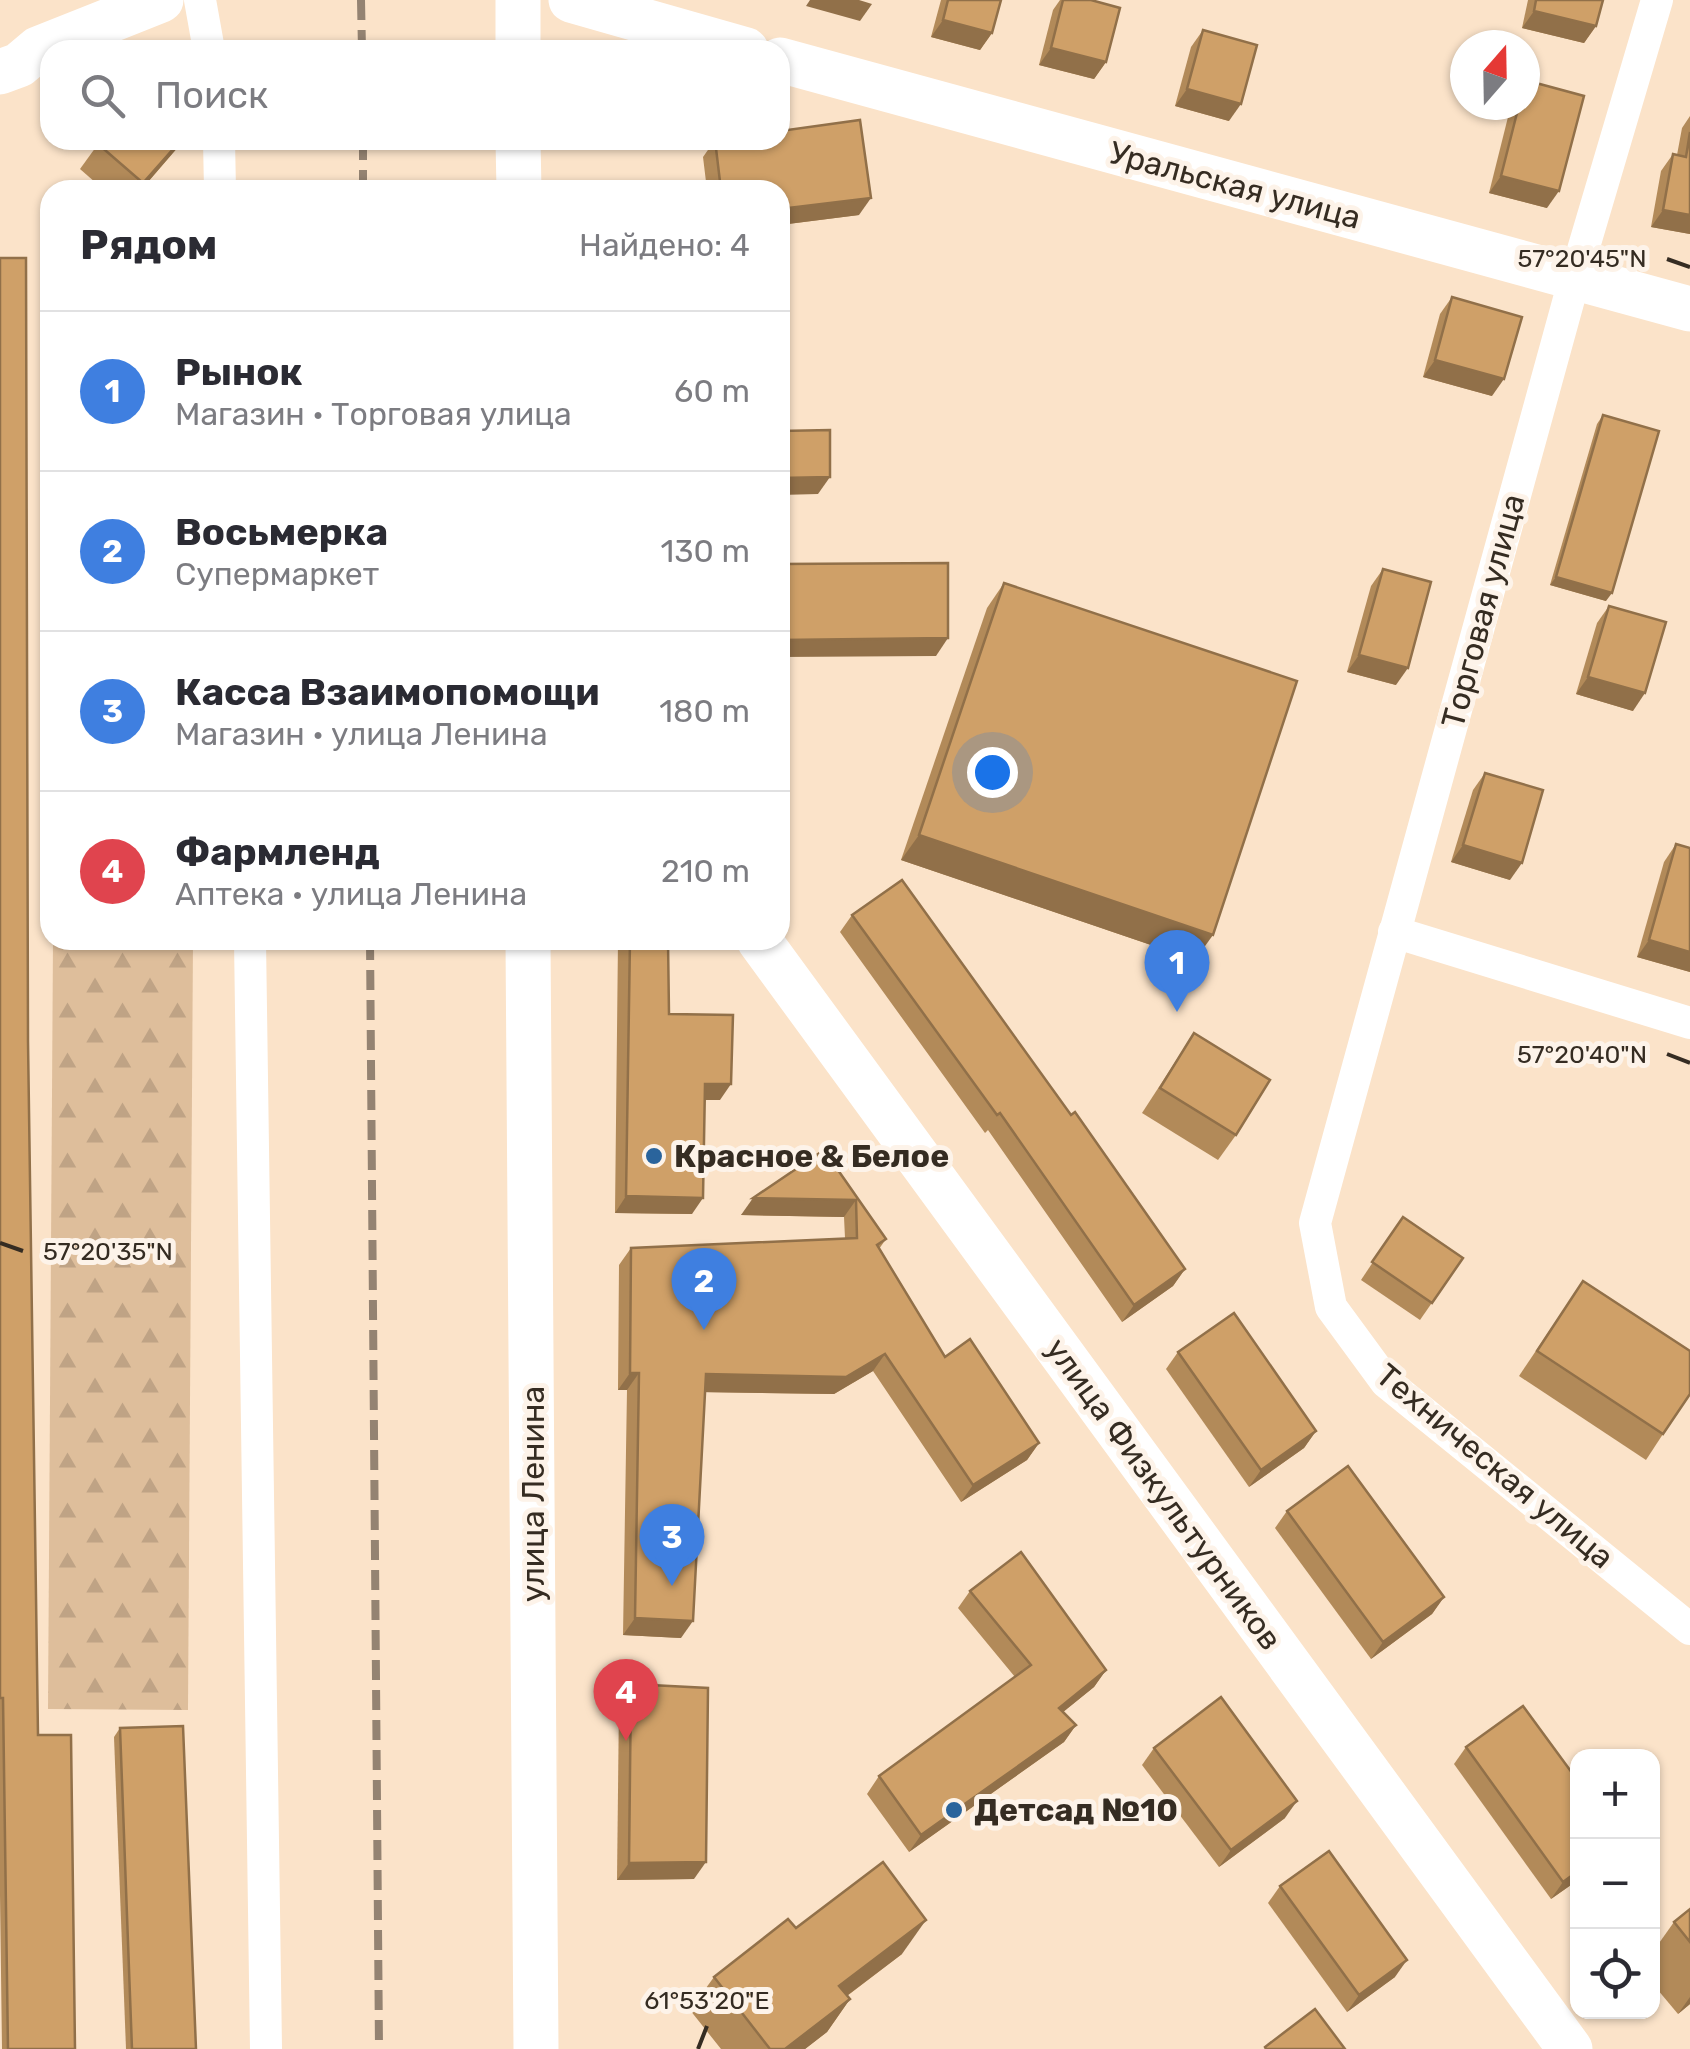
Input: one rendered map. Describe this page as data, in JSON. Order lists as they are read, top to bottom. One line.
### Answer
{"streets":{"street":["Уральская улица","Торговая улица","Техническая улица","улица Ленина","улица Физкультурников"]},"crossings":[["Уральская улица","Торговая улица"],["Торговая улица","Техническая улица"]],"places":["Красное & Белое","Детсад №10"],"north":"top","page":{"search":"Поиск","heading":["Рядом","Найдено: 4"],"list":[{"mark":"1","name":"Рынок","note":"Магазин · Торговая улица","value":"60 m"},{"mark":"2","name":"Восьмерка","note":"Супермаркет","value":"130 m"},{"mark":"3","name":"Касса Взаимопомощи","note":"Магазин · улица Ленина","value":"180 m"},{"mark":"4","name":"Фармленд","note":"Аптека · улица Ленина","value":"210 m"}],"pins":["1","2","3","4"],"map_buttons":["+","−"]},"coordinates":["57°20'45\"N","57°20'40\"N","57°20'35\"N","61°53'20\"E"]}
